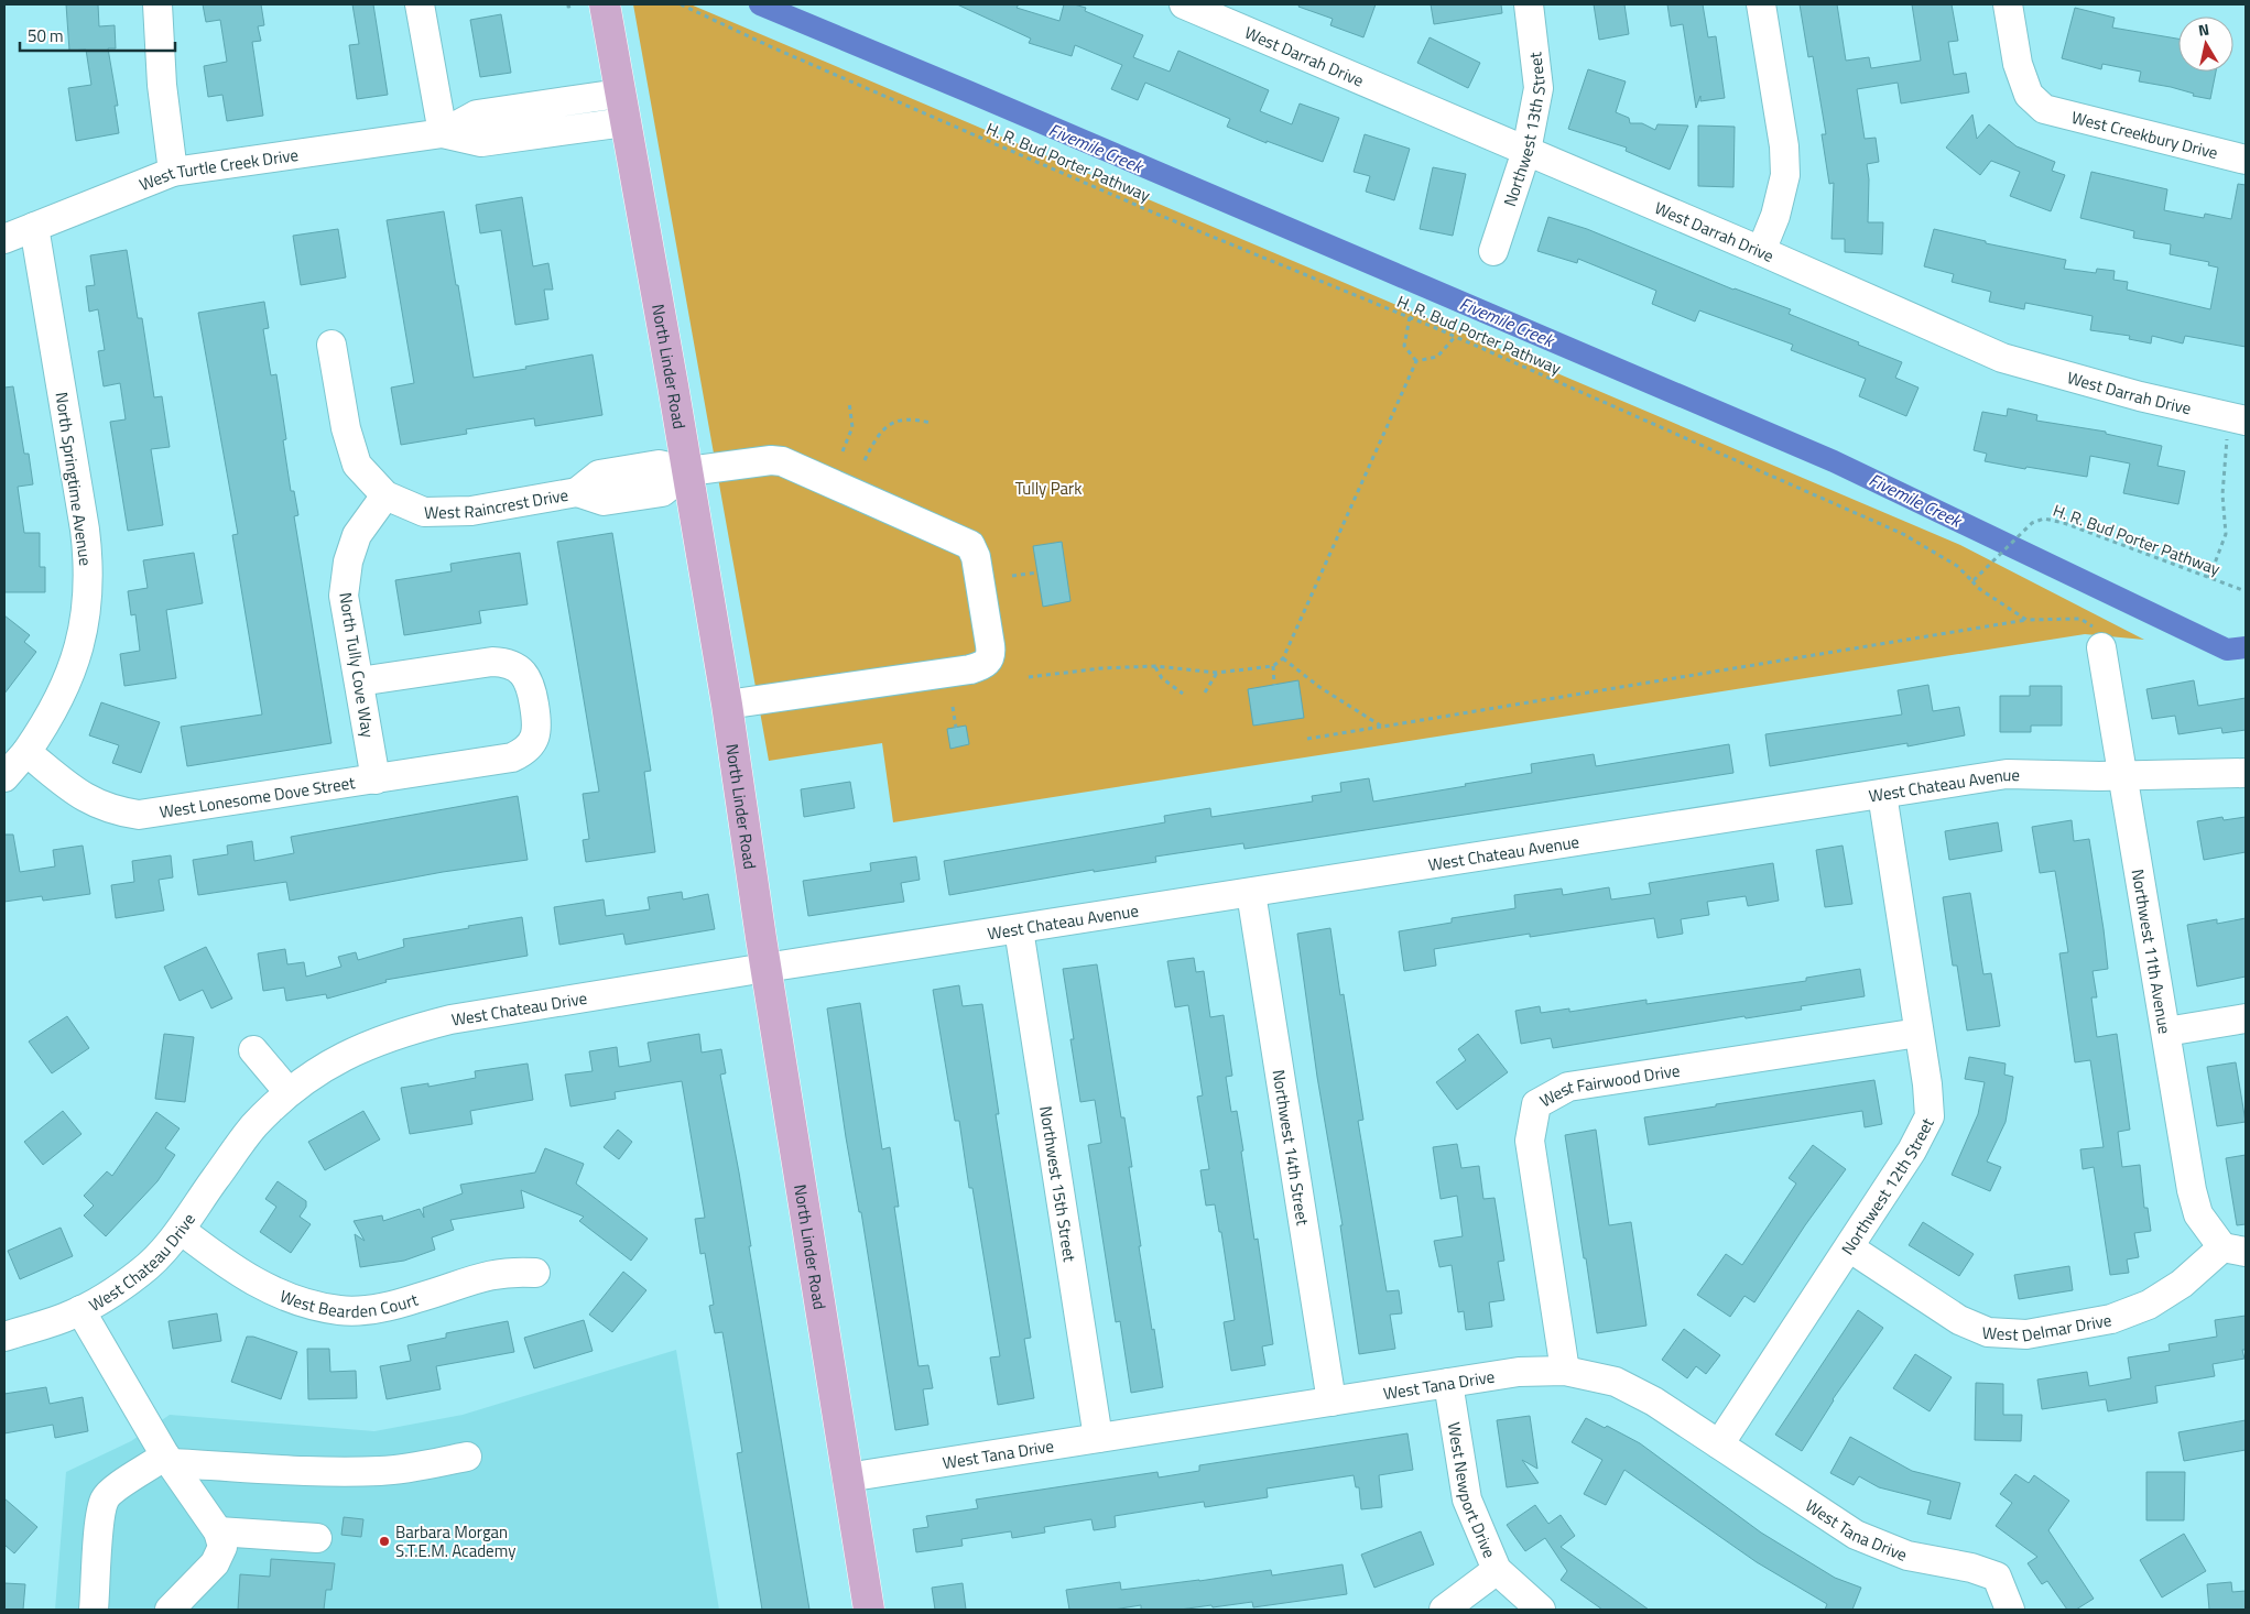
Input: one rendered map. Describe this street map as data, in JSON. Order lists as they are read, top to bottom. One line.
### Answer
{"streets":{"main road":["North Linder Road"],"street":["West Darrah Drive","Northwest 13th Street","West Creekbury Drive","West Turtle Creek Drive","North Springtime Avenue","West Raincrest Drive","North Tully Cove Way","West Chateau Avenue","West Lonesome Dove Street","Northwest 11th Avenue","West Chateau Drive","West Fairwood Drive","Northwest 14th Street","Northwest 15th Street","Northwest 12th Street","West Bearden Court","West Delmar Drive","West Tana Drive","West Newport Drive"],"path":["H. R. Bud Porter Pathway"]},"crossings":[["West Darrah Drive","Northwest 13th Street"],["West Turtle Creek Drive","North Linder Road"],["West Turtle Creek Drive","North Springtime Avenue"],["North Linder Road","West Raincrest Drive"],["North Linder Road","West Chateau Avenue"],["North Linder Road","West Chateau Drive"],["North Linder Road","West Tana Drive"],["North Springtime Avenue","West Lonesome Dove Street"],["West Raincrest Drive","North Tully Cove Way"],["North Tully Cove Way","West Lonesome Dove Street"],["West Chateau Avenue","Northwest 11th Avenue"],["West Chateau Avenue","West Chateau Drive"],["West Chateau Avenue","Northwest 14th Street"],["West Chateau Avenue","Northwest 15th Street"],["West Chateau Avenue","Northwest 12th Street"],["Northwest 11th Avenue","West Delmar Drive"],["West Chateau Drive","West Bearden Court"],["West Fairwood Drive","Northwest 12th Street"],["West Fairwood Drive","West Tana Drive"],["Northwest 14th Street","West Tana Drive"],["Northwest 15th Street","West Tana Drive"],["Northwest 12th Street","West Delmar Drive"],["Northwest 12th Street","West Tana Drive"],["West Tana Drive","West Newport Drive"]],"water":["Fivemile Creek"],"parks":["Tully Park"],"places":["Barbara Morgan S.T.E.M. Academy"],"scale_bar":"50 m","north":"top"}
